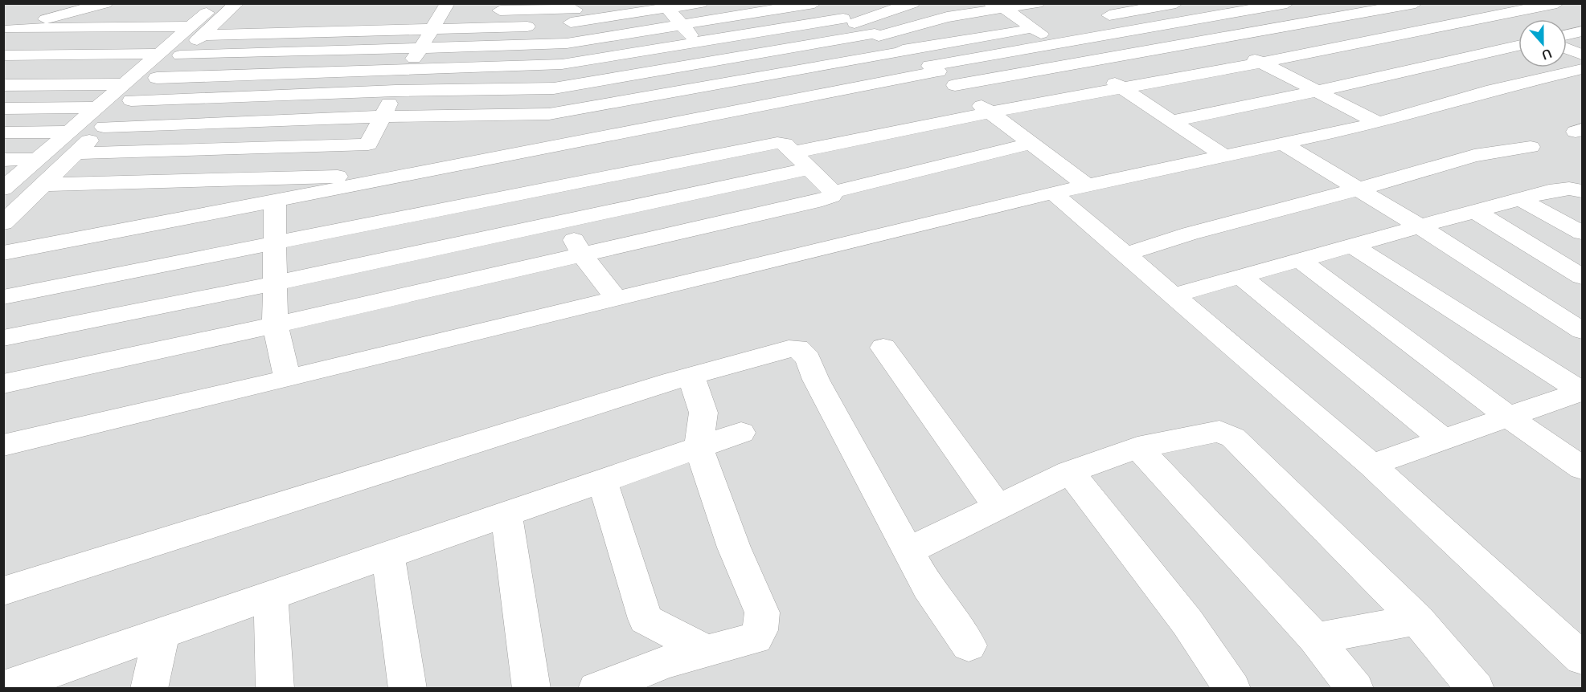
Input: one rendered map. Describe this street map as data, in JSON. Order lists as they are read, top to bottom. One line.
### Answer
{"north":"bottom"}
